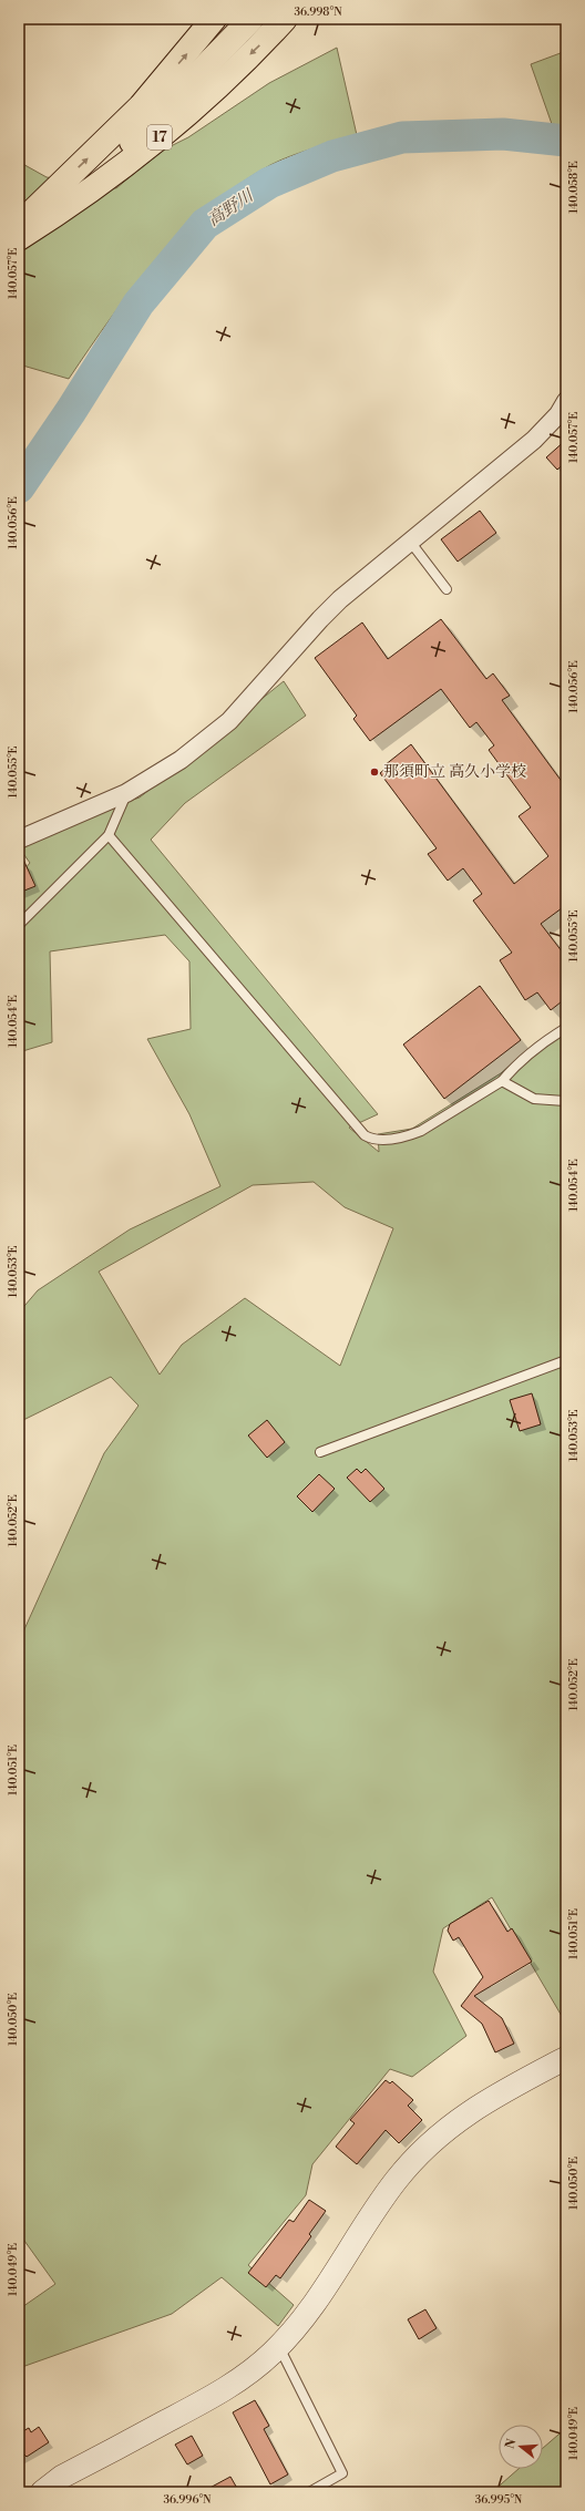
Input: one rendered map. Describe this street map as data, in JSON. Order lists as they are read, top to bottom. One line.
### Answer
{"streets":{"main road":["17"]},"water":["高野川"],"places":["那須町立 高久小学校"],"north":"left","coordinates":["36.998°N","140.058°E","140.057°E","140.056°E","140.055°E","140.054°E","140.053°E","140.052°E","140.051°E","140.050°E","140.049°E","36.996°N","36.995°N"]}
